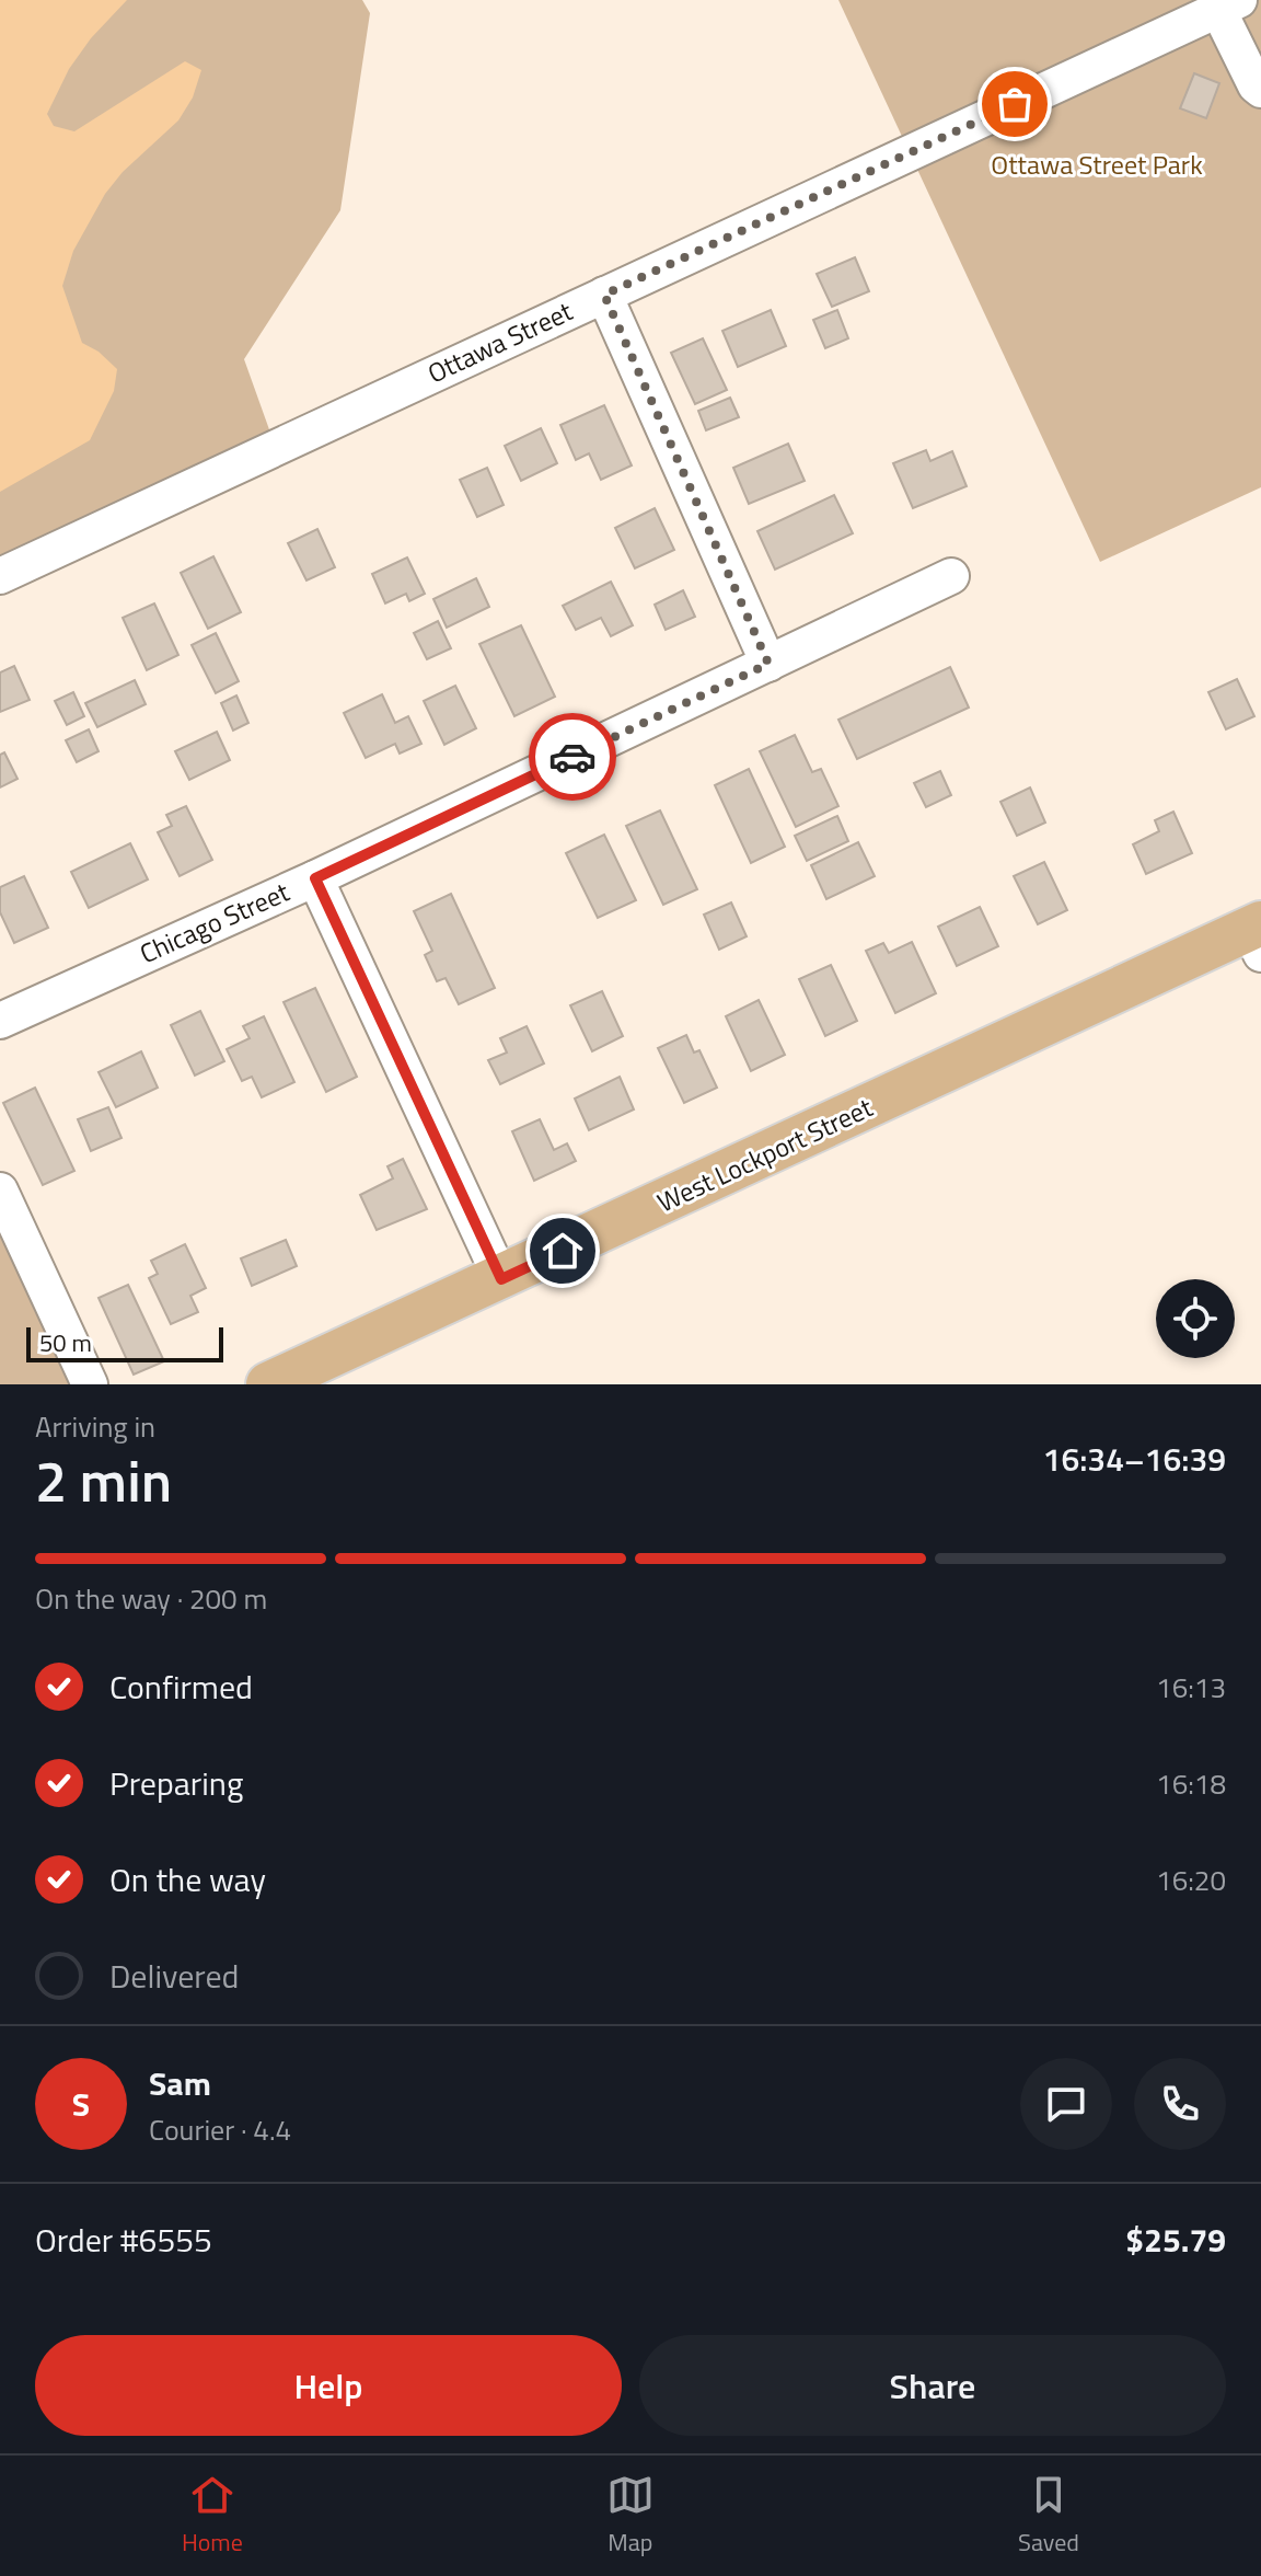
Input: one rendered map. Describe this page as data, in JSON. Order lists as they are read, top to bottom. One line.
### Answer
{"streets":{"main road":["West Lockport Street"],"street":["Ottawa Street","Chicago Street"]},"parks":["Ottawa Street Park"],"scale_bar":"50 m","page":{"scale":"50 m","heading":["2 min","Arriving in","16:34–16:39"],"panel":["Sam","Courier · 4.4","Order #6555","$25.79"],"bar":"On the way · 200 m","list":[["Confirmed","16:13"],["Preparing","16:18"],["On the way","16:20"],"Delivered"],"round":"S","buttons":["Help","Share"],"tabs":["Home","Map","Saved"]}}
